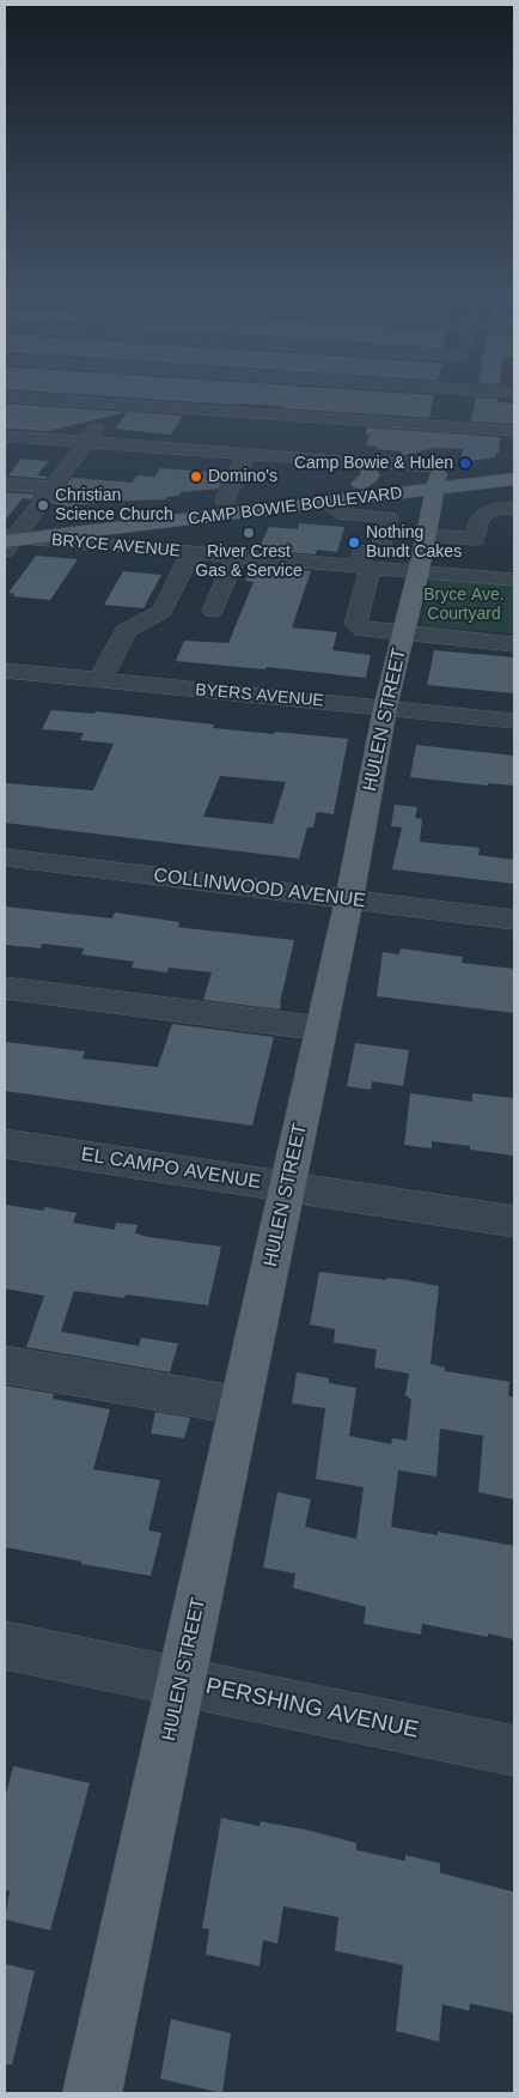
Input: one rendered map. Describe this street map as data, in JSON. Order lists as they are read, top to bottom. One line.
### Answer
{"streets":{"main road":["CAMP BOWIE BOULEVARD","HULEN STREET"],"street":["BRYCE AVENUE","BYERS AVENUE","COLLINWOOD AVENUE","EL CAMPO AVENUE","PERSHING AVENUE"]},"crossings":[["CAMP BOWIE BOULEVARD","BRYCE AVENUE"],["CAMP BOWIE BOULEVARD","HULEN STREET"],["BRYCE AVENUE","HULEN STREET"],["BYERS AVENUE","HULEN STREET"],["HULEN STREET","COLLINWOOD AVENUE"],["HULEN STREET","EL CAMPO AVENUE"],["HULEN STREET","PERSHING AVENUE"]],"parks":["Bryce Ave. Courtyard"],"places":["Camp Bowie & Hulen","Domino's","Christian Science Church","River Crest Gas & Service","Nothing Bundt Cakes"]}
